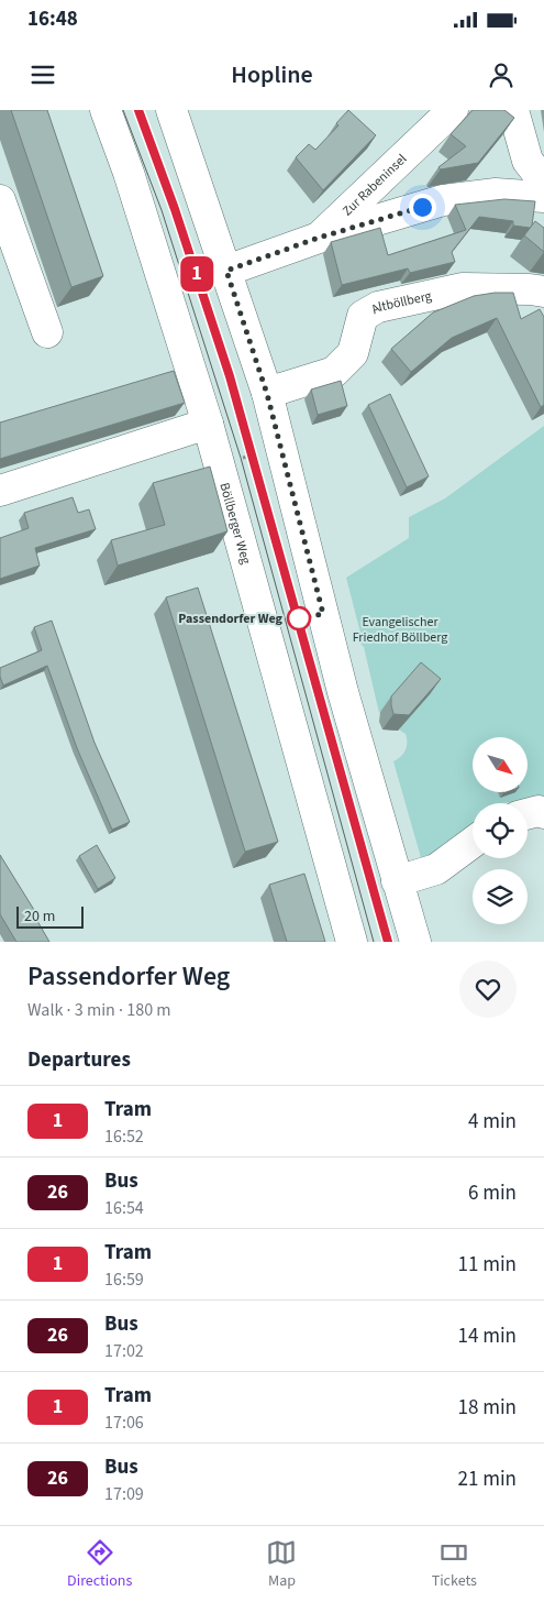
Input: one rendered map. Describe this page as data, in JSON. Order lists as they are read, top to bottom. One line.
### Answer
{"streets":{"street":["Zur Rabeninsel","Altböllberg","Böllberger Weg"]},"parks":["Evangelischer Friedhof Böllberg"],"places":["Passendorfer Weg"],"lines":["tram line 1"],"scale_bar":"20 m","north":"bottom right","page":{"status":"16:48","header":"Hopline","on_map":"1","scale":"20 m","heading":[["Passendorfer Weg","Walk · 3 min · 180 m"],"Departures"],"list":[{"mark":"1","name":"Tram","note":"16:52","value":"4 min"},{"mark":"26","name":"Bus","note":"16:54","value":"6 min"},{"mark":"1","name":"Tram","note":"16:59","value":"11 min"},{"mark":"26","name":"Bus","note":"17:02","value":"14 min"},{"mark":"1","name":"Tram","note":"17:06","value":"18 min"},{"mark":"26","name":"Bus","note":"17:09","value":"21 min"}],"tabs":["Directions","Map","Tickets"]}}
